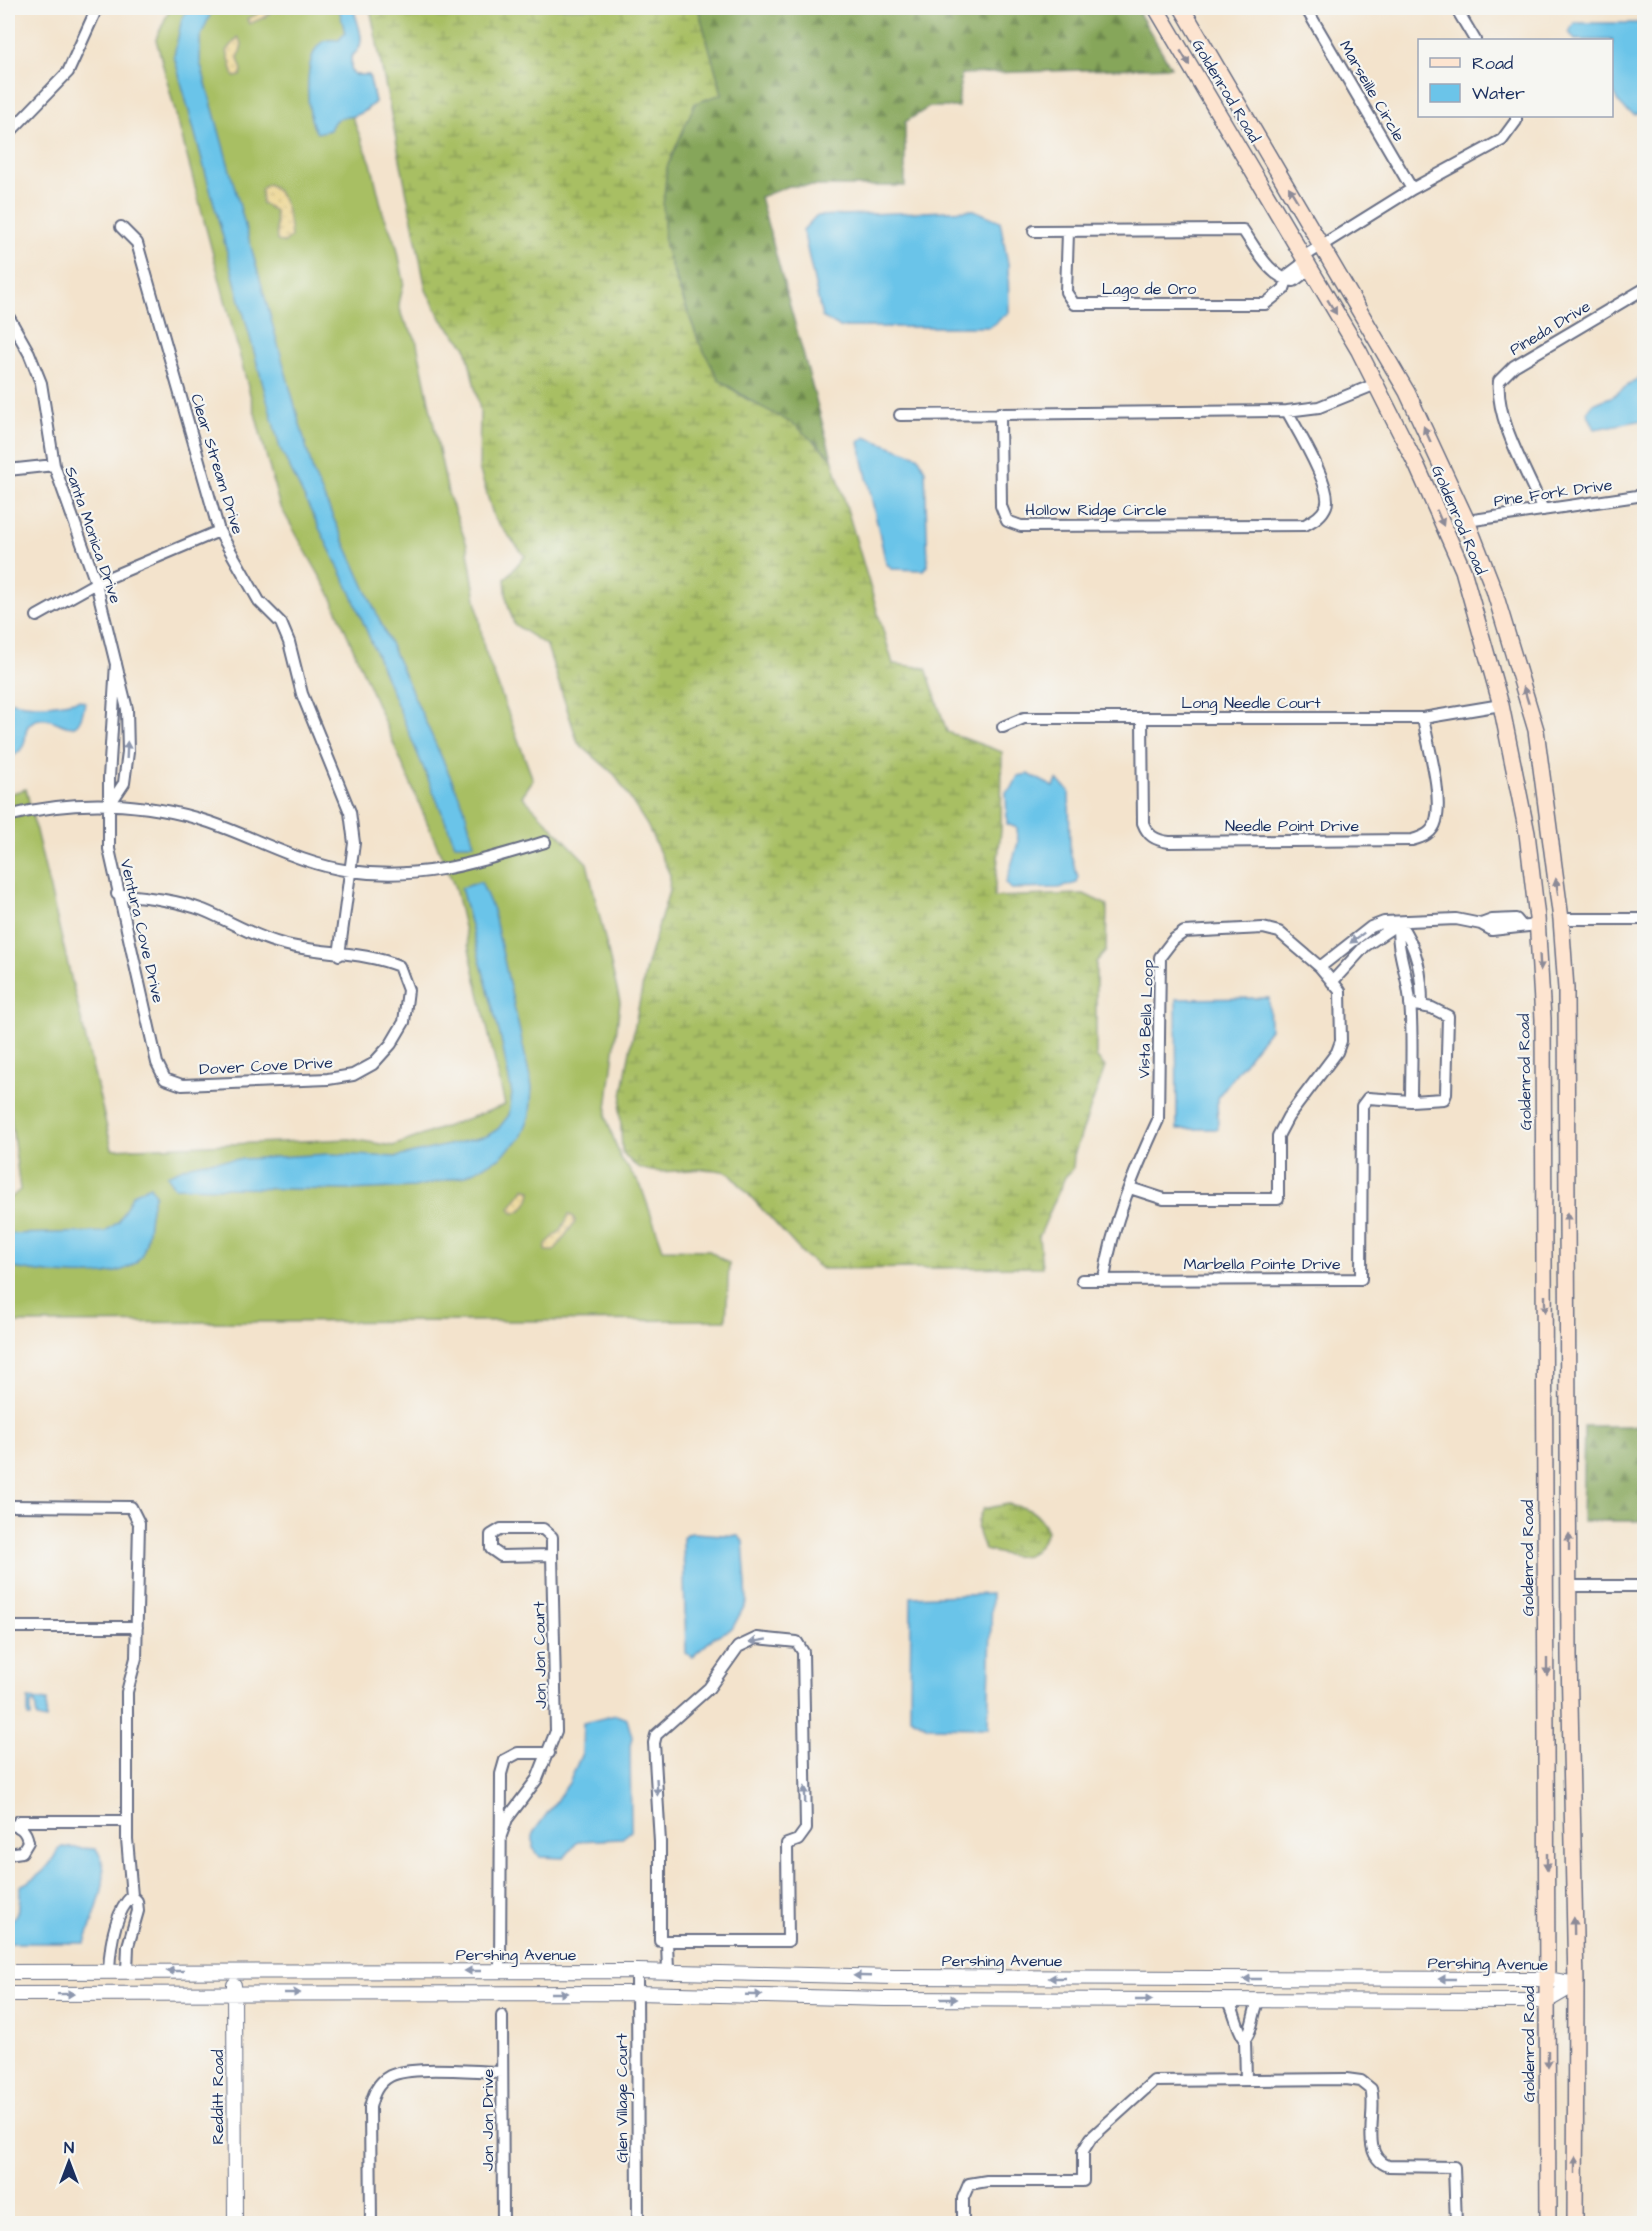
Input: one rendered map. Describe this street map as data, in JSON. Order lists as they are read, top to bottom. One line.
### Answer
{"streets":{"main road":["Goldenrod Road"],"street":["Marseille Circle","Lago de Oro","Pineda Drive","Clear Stream Drive","Pine Fork Drive","Hollow Ridge Circle","Santa Monica Drive","Long Needle Court","Needle Point Drive","Ventura Cove Drive","Vista Bella Loop","Dover Cove Drive","Marbella Pointe Drive","Jon Jon Court","Pershing Avenue","Redditt Road","Glen Village Court","Jon Jon Drive"]},"crossings":[["Goldenrod Road","Lago de Oro"],["Goldenrod Road","Pine Fork Drive"],["Goldenrod Road","Long Needle Court"],["Goldenrod Road","Pershing Avenue"],["Pineda Drive","Pine Fork Drive"],["Clear Stream Drive","Dover Cove Drive"],["Santa Monica Drive","Ventura Cove Drive"],["Long Needle Court","Needle Point Drive"],["Ventura Cove Drive","Dover Cove Drive"],["Vista Bella Loop","Marbella Pointe Drive"],["Jon Jon Court","Pershing Avenue"],["Pershing Avenue","Redditt Road"],["Pershing Avenue","Glen Village Court"]],"legend":["Road","Water"],"north":"top"}
